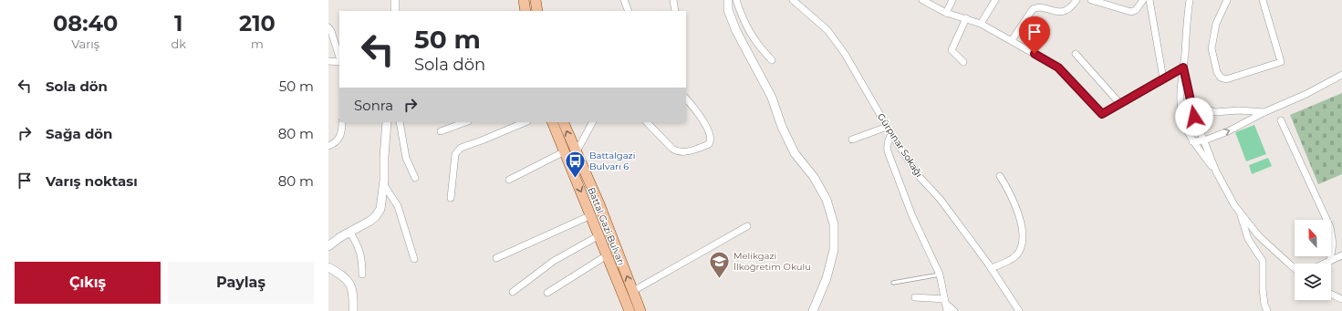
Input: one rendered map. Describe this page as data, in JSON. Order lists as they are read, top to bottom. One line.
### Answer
{"streets":{"main road":["Battal Gazi Bulvarı"],"street":["Gürpınar Sokağı"]},"places":{"bus stop":["Battalgazi Bulvarı 6"],"school or university":["Melikgazi İlköğretim Okulu"]},"north":"top","page":{"eta":["08:40","Varış","1","dk","210","m"],"turn":["50 m","Sola dön"],"list":[{"name":"Sola dön","value":"50 m"},{"name":"Sağa dön","value":"80 m"},{"name":"Varış noktası","value":"80 m"}],"then":"Sonra","buttons":["Çıkış","Paylaş"]}}
